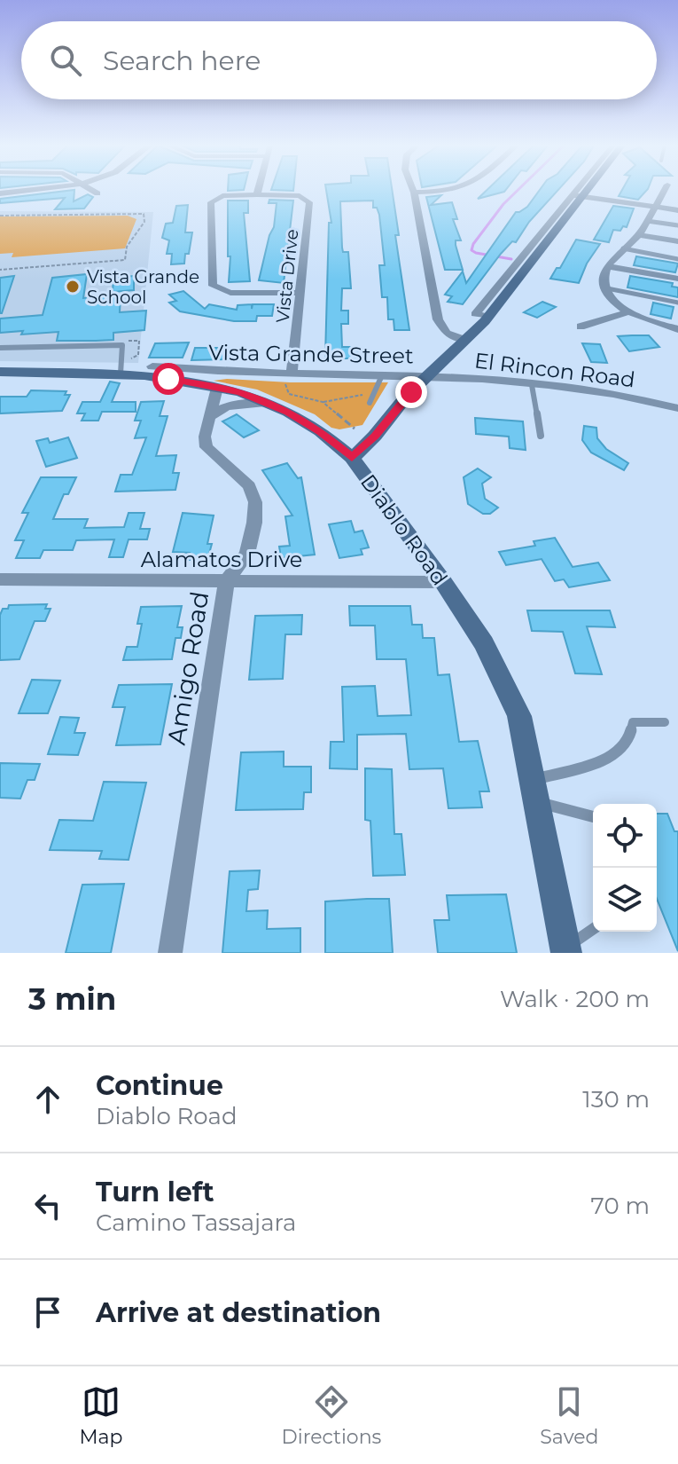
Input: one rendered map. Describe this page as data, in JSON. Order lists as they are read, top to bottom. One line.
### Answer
{"streets":{"street":["Vista Drive","Vista Grande Street","El Rincon Road","Diablo Road","Alamatos Drive","Amigo Road"]},"crossings":[["Vista Drive","Vista Grande Street"],["Vista Grande Street","El Rincon Road"],["Diablo Road","Alamatos Drive"],["Diablo Road","Amigo Road"],["Alamatos Drive","Amigo Road"]],"places":["Vista Grande School"],"page":{"search":"Search here","heading":["3 min","Walk · 200 m"],"list":[["Continue","Diablo Road","130 m"],["Turn left","Camino Tassajara","70 m"],"Arrive at destination"],"nav":["Map","Directions","Saved"]}}
